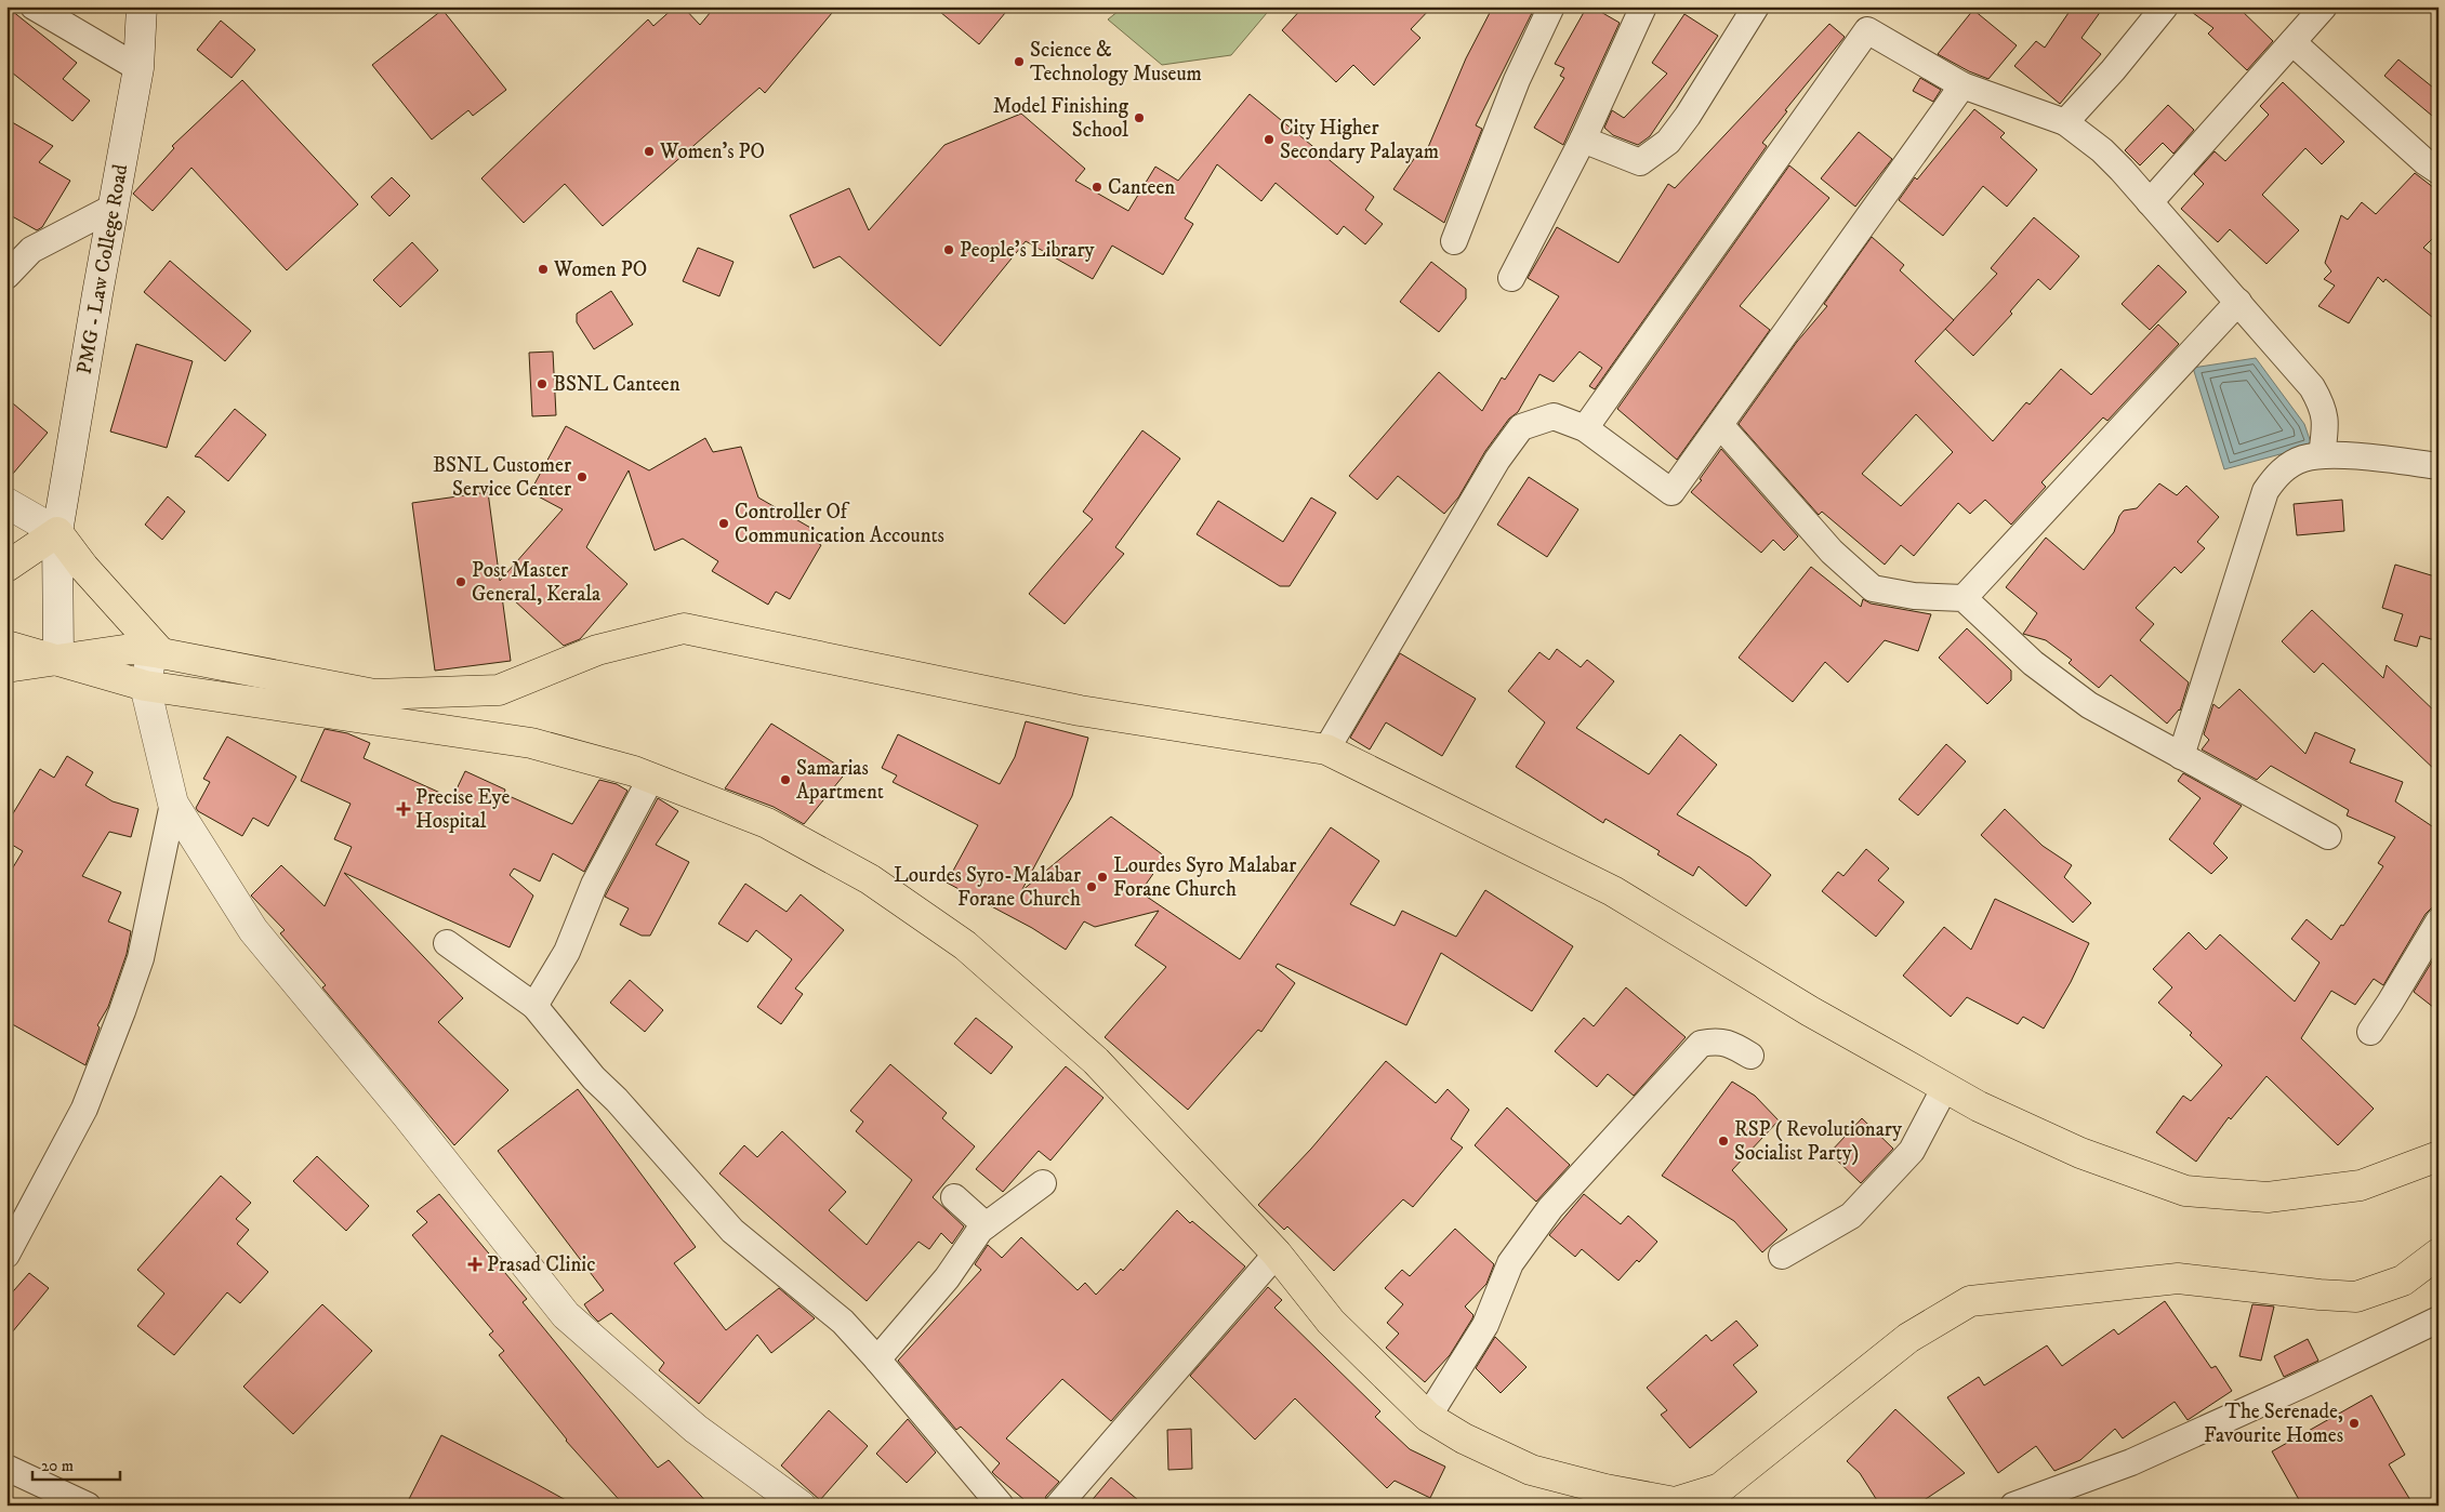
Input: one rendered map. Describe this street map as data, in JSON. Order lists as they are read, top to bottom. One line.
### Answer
{"streets":{"street":["PMG - Law College Road"]},"places":{"other":["Science & Technology Museum","Model Finishing School","City Higher Secondary Palayam","Women's PO","Canteen","People's Library","Women PO","BSNL Canteen","BSNL Customer Service Center","Controller Of Communication Accounts","Post Master General, Kerala","Samarias Apartment","Lourdes Syro Malabar Forane Church","Lourdes Syro-Malabar Forane Church","RSP ( Revolutionary Socialist Party)","The Serenade, Favourite Homes"],"health":["Precise Eye Hospital","Prasad Clinic"]},"scale_bar":"20 m"}
